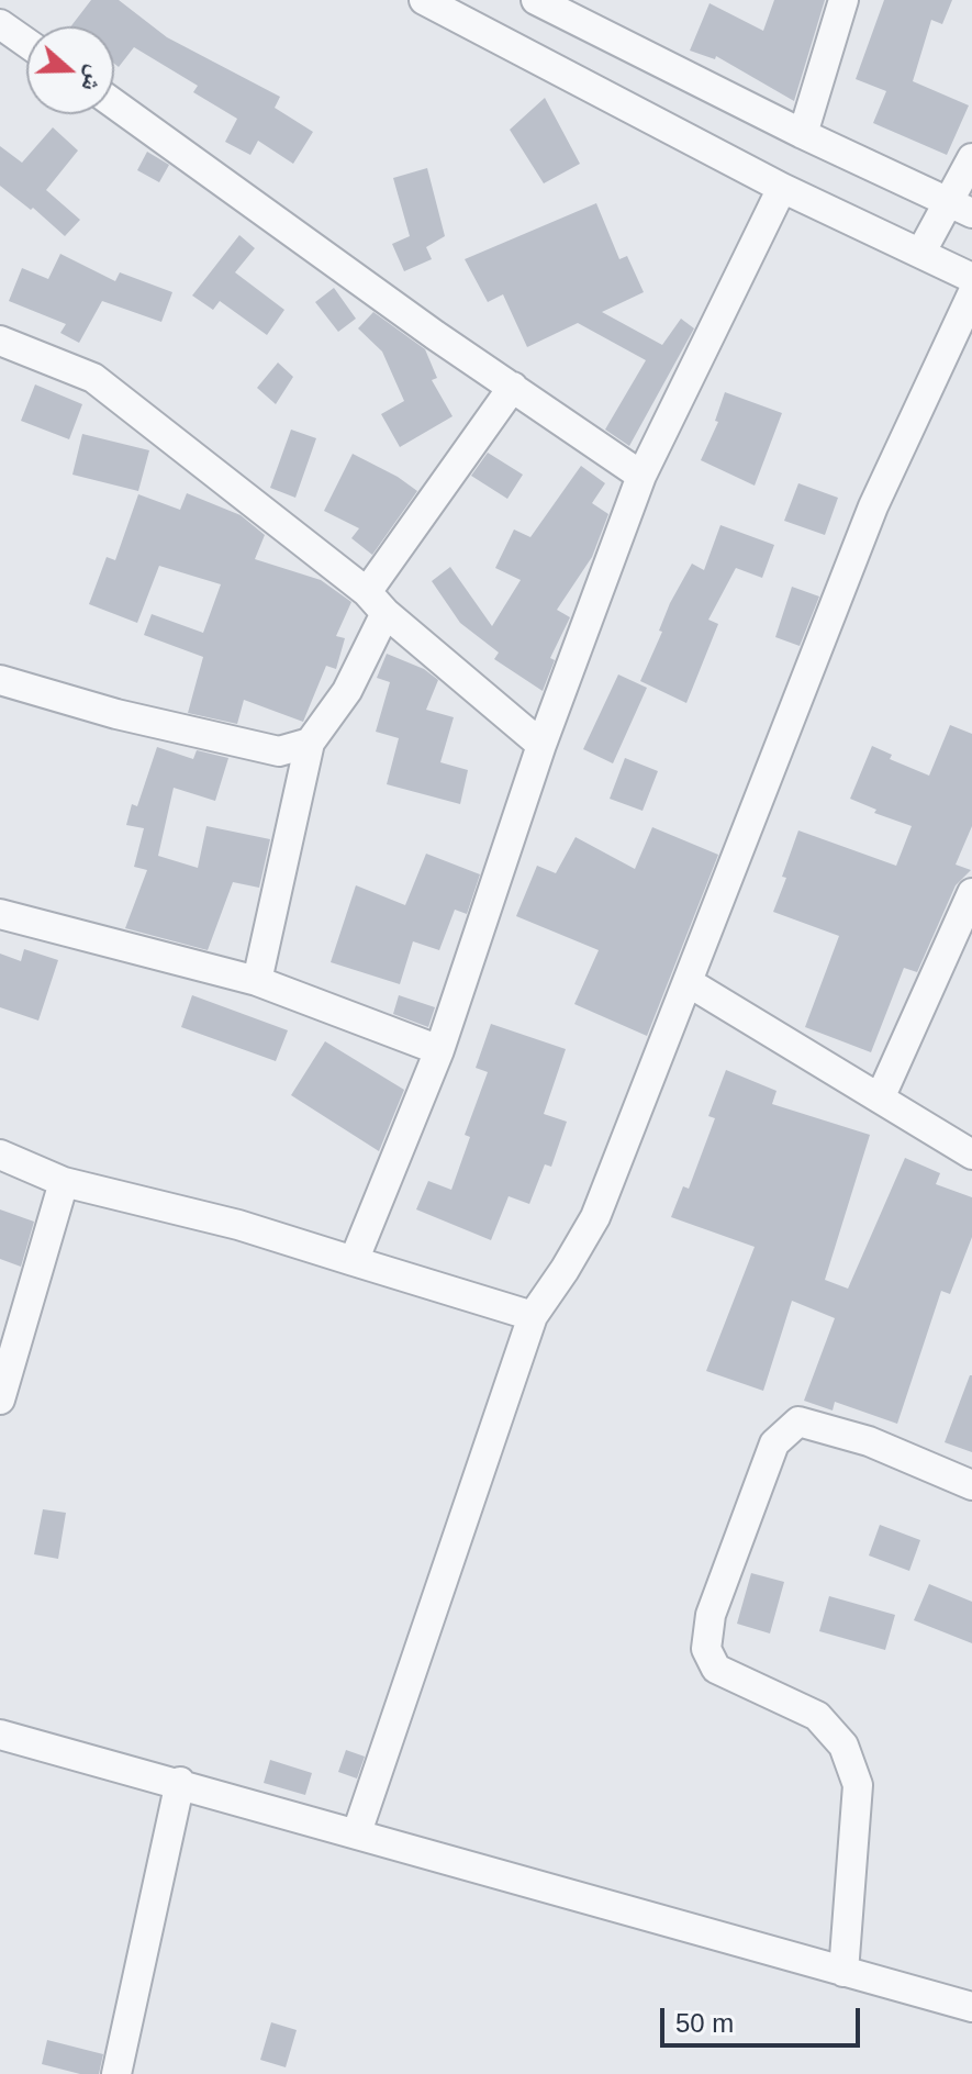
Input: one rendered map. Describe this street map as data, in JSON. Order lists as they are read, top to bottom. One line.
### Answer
{"scale_bar":"50 m","north":"right"}
